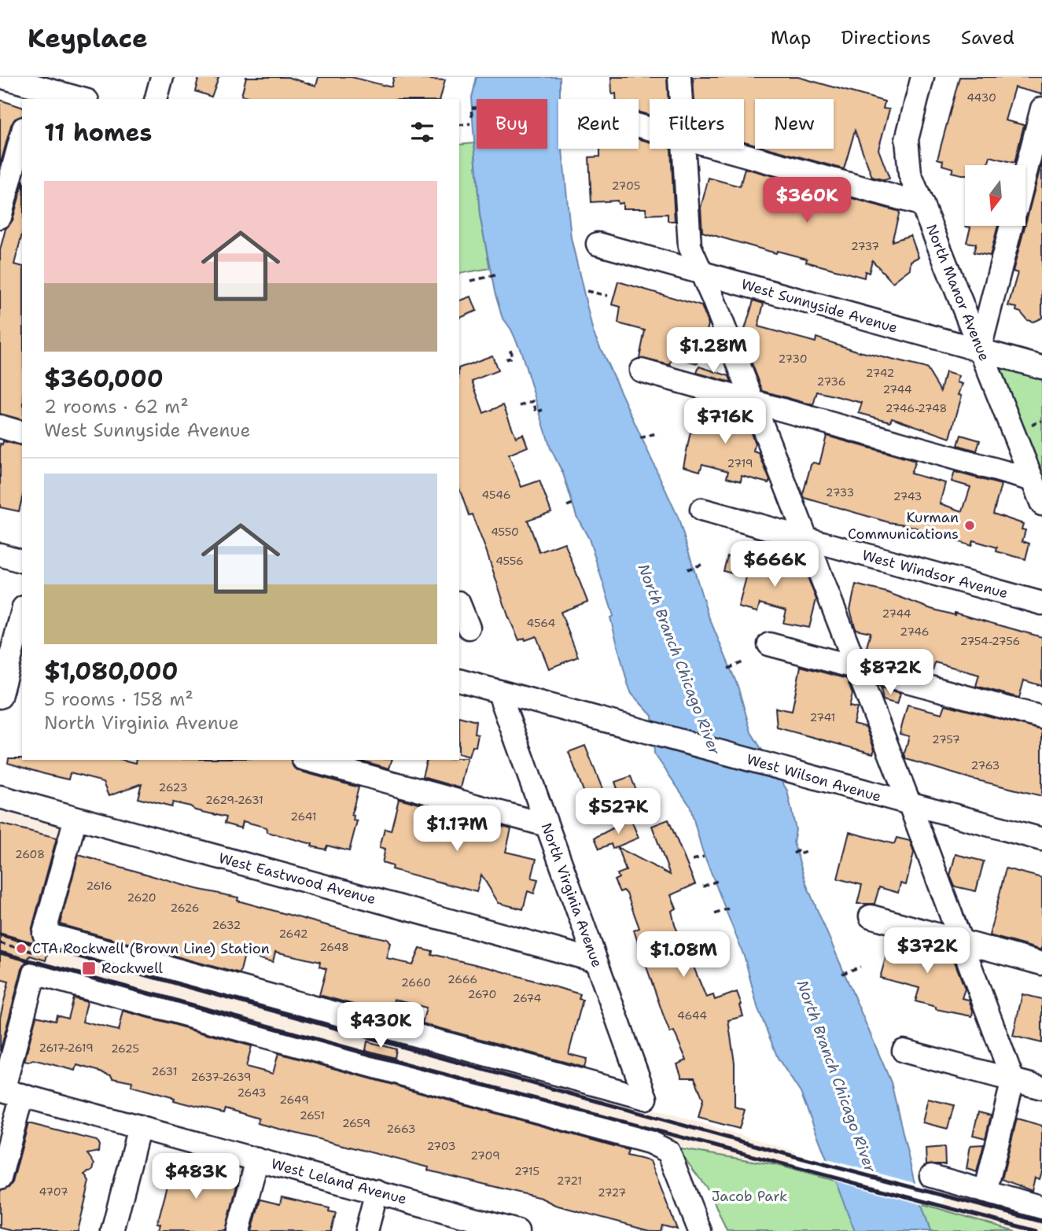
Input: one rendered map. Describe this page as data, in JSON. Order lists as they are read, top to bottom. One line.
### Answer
{"streets":{"street":["North Manor Avenue","West Sunnyside Avenue","West Windsor Avenue","West Wilson Avenue","West Eastwood Avenue","North Virginia Avenue","West Leland Avenue"]},"crossings":[["North Manor Avenue","West Sunnyside Avenue"],["West Wilson Avenue","North Virginia Avenue"],["West Eastwood Avenue","North Virginia Avenue"]],"water":["North Branch Chicago River"],"parks":["Jacob Park"],"places":{"other":["Kurman Communications","CTA Rockwell (Brown Line) Station"],"transit":["Rockwell"]},"house_numbers":["4430","2705","2737","2730","2742","2736","2744","2746-2748","2719","2733","4546","2743","4550","4556","2744","4564","2746","2754-2756","2741","2757","2763","2623","2629-2631","2641","2608","2616","2620","2626","2632","2642","2648","2666","2660","2670","2674","4644","2617-2619","2625","2631","2637-2639","2643","2649","2651","2659","2663","2703","2709","2715","2721","4707","2727"],"north":"bottom","page":{"header":"Keyplace","nav":["Map","Directions","Saved"],"chip":["Buy","Rent","Filters","New"],"heading":"11 homes","list":[{"name":"$360,000","note":"2 rooms · 62 m² · West Sunnyside Avenue"},{"name":"$1,080,000","note":"5 rooms · 158 m² · North Virginia Avenue"}],"price":["$360K","$1.28M","$716K","$666K","$872K","$527K","$1.17M","$372K","$1.08M","$430K","$483K"]}}
